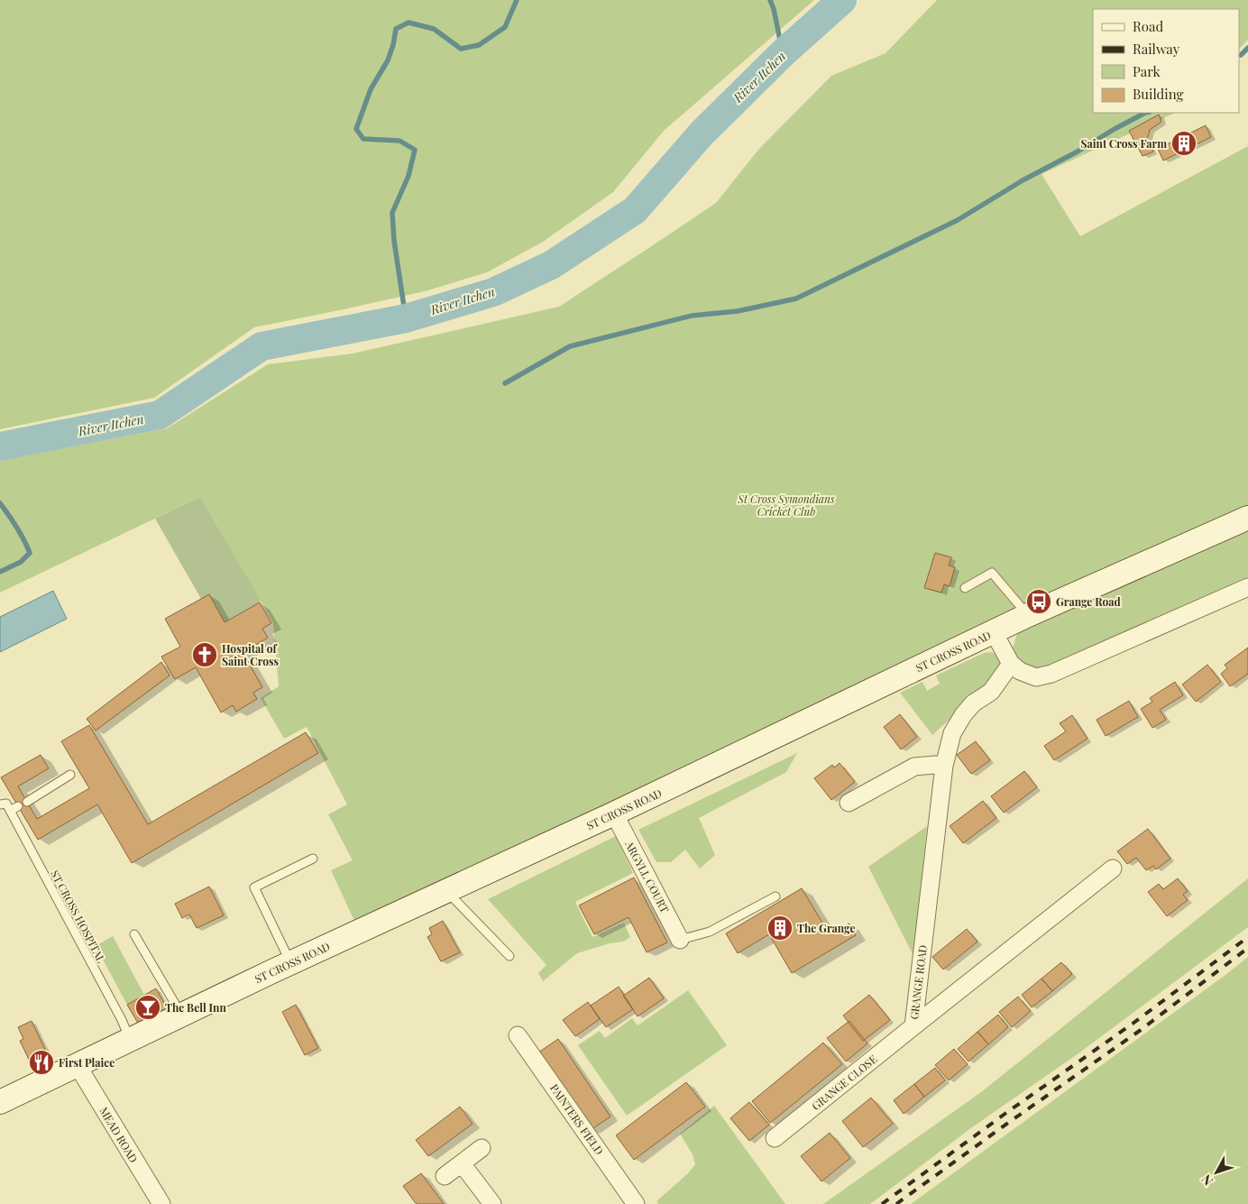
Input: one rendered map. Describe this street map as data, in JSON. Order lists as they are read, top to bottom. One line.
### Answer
{"streets":{"main road":["ST CROSS ROAD"],"street":["ARGYLL COURT","GRANGE ROAD","GRANGE CLOSE","PAINTERS FIELD","MEAD ROAD"],"lane":["ST CROSS HOSPITAL"]},"crossings":[["ST CROSS ROAD","ARGYLL COURT"],["ST CROSS ROAD","ST CROSS HOSPITAL"],["ST CROSS ROAD","MEAD ROAD"],["GRANGE ROAD","GRANGE CLOSE"]],"water":["River Itchen"],"parks":["St Cross Symondians Cricket Club"],"places":{"building":["Saint Cross Farm","The Grange"],"bus stop":["Grange Road"],"church":["Hospital of Saint Cross"],"bar":["The Bell Inn"],"restaurant":["First Plaice"]},"legend":["Road","Railway","Park","Building"],"north":"bottom left"}
